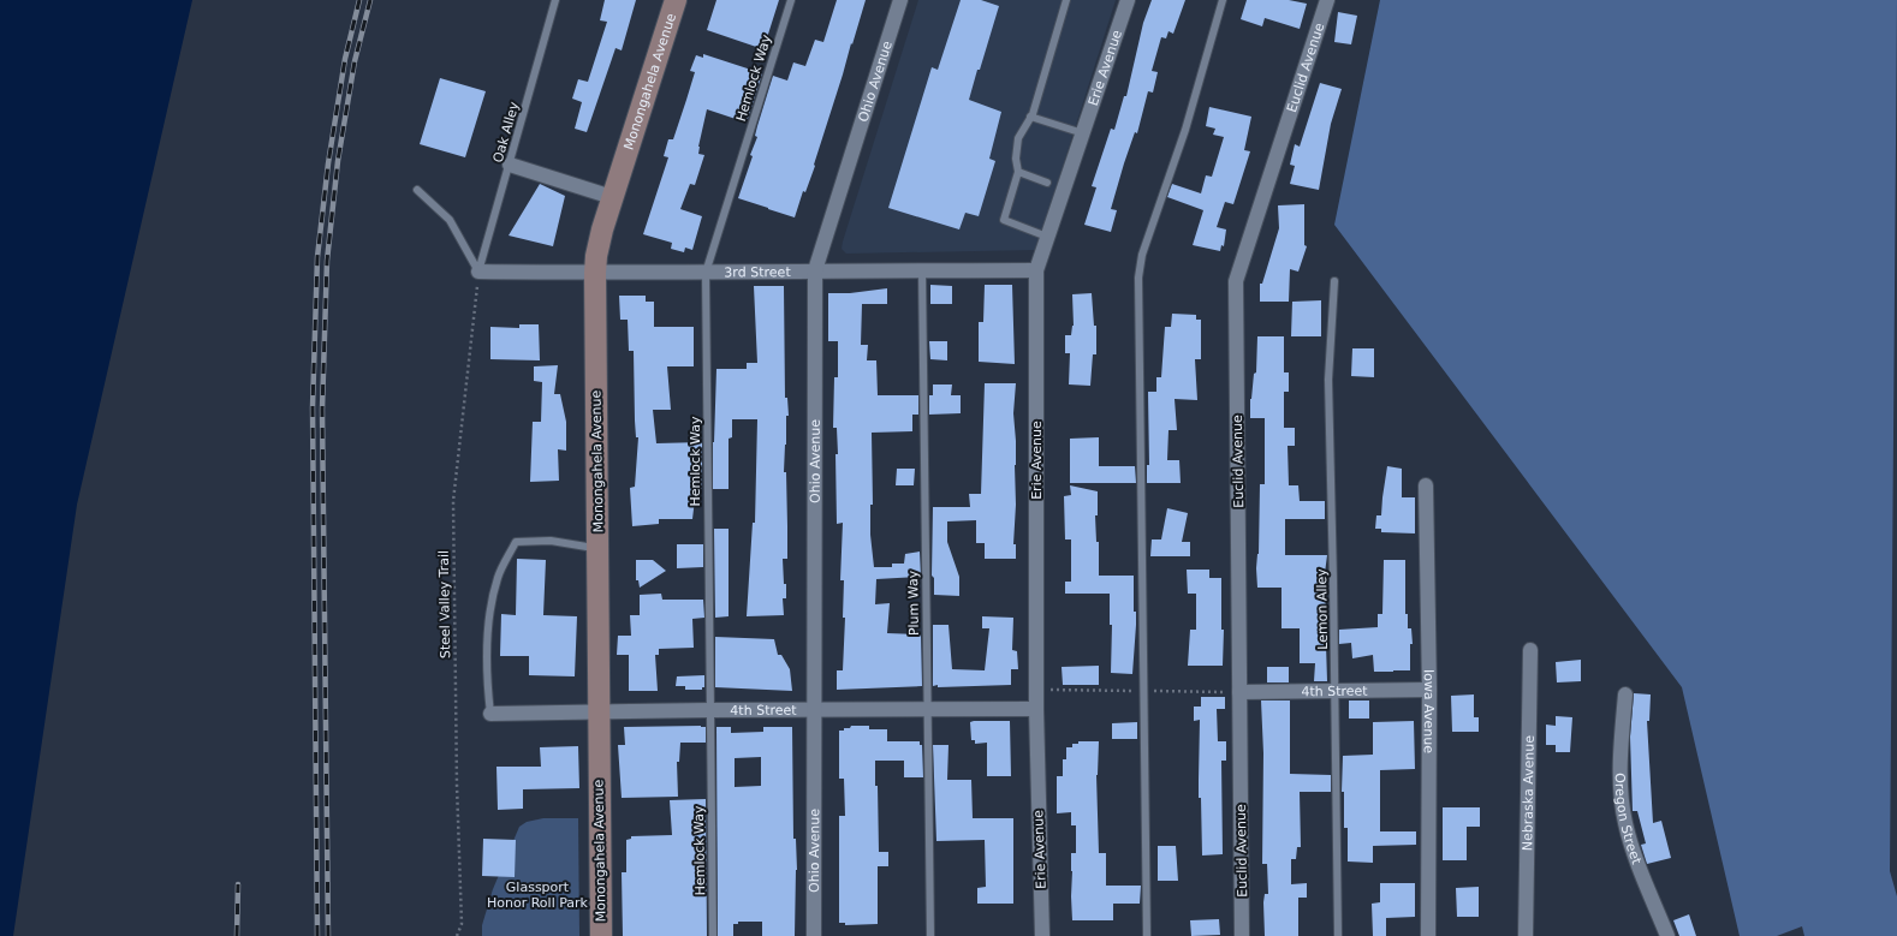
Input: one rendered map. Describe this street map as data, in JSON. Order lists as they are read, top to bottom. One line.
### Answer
{"streets":{"main road":["Monongahela Avenue"],"street":["Erie Avenue","Euclid Avenue","Ohio Avenue","3rd Street","4th Street","Iowa Avenue","Nebraska Avenue","Oregon Street"],"lane":["Hemlock Way","Oak Alley","Plum Way","Lemon Alley"],"path":["Steel Valley Trail"]},"crossings":[["Erie Avenue","3rd Street"],["Erie Avenue","4th Street"],["Euclid Avenue","4th Street"],["Hemlock Way","3rd Street"],["Hemlock Way","4th Street"],["Monongahela Avenue","3rd Street"],["Monongahela Avenue","4th Street"],["Ohio Avenue","3rd Street"],["Ohio Avenue","4th Street"],["Oak Alley","3rd Street"],["Oak Alley","Steel Valley Trail"],["3rd Street","Plum Way"],["3rd Street","Steel Valley Trail"],["Plum Way","4th Street"],["Lemon Alley","4th Street"],["4th Street","Iowa Avenue"]],"parks":["Glassport Honor Roll Park"]}
